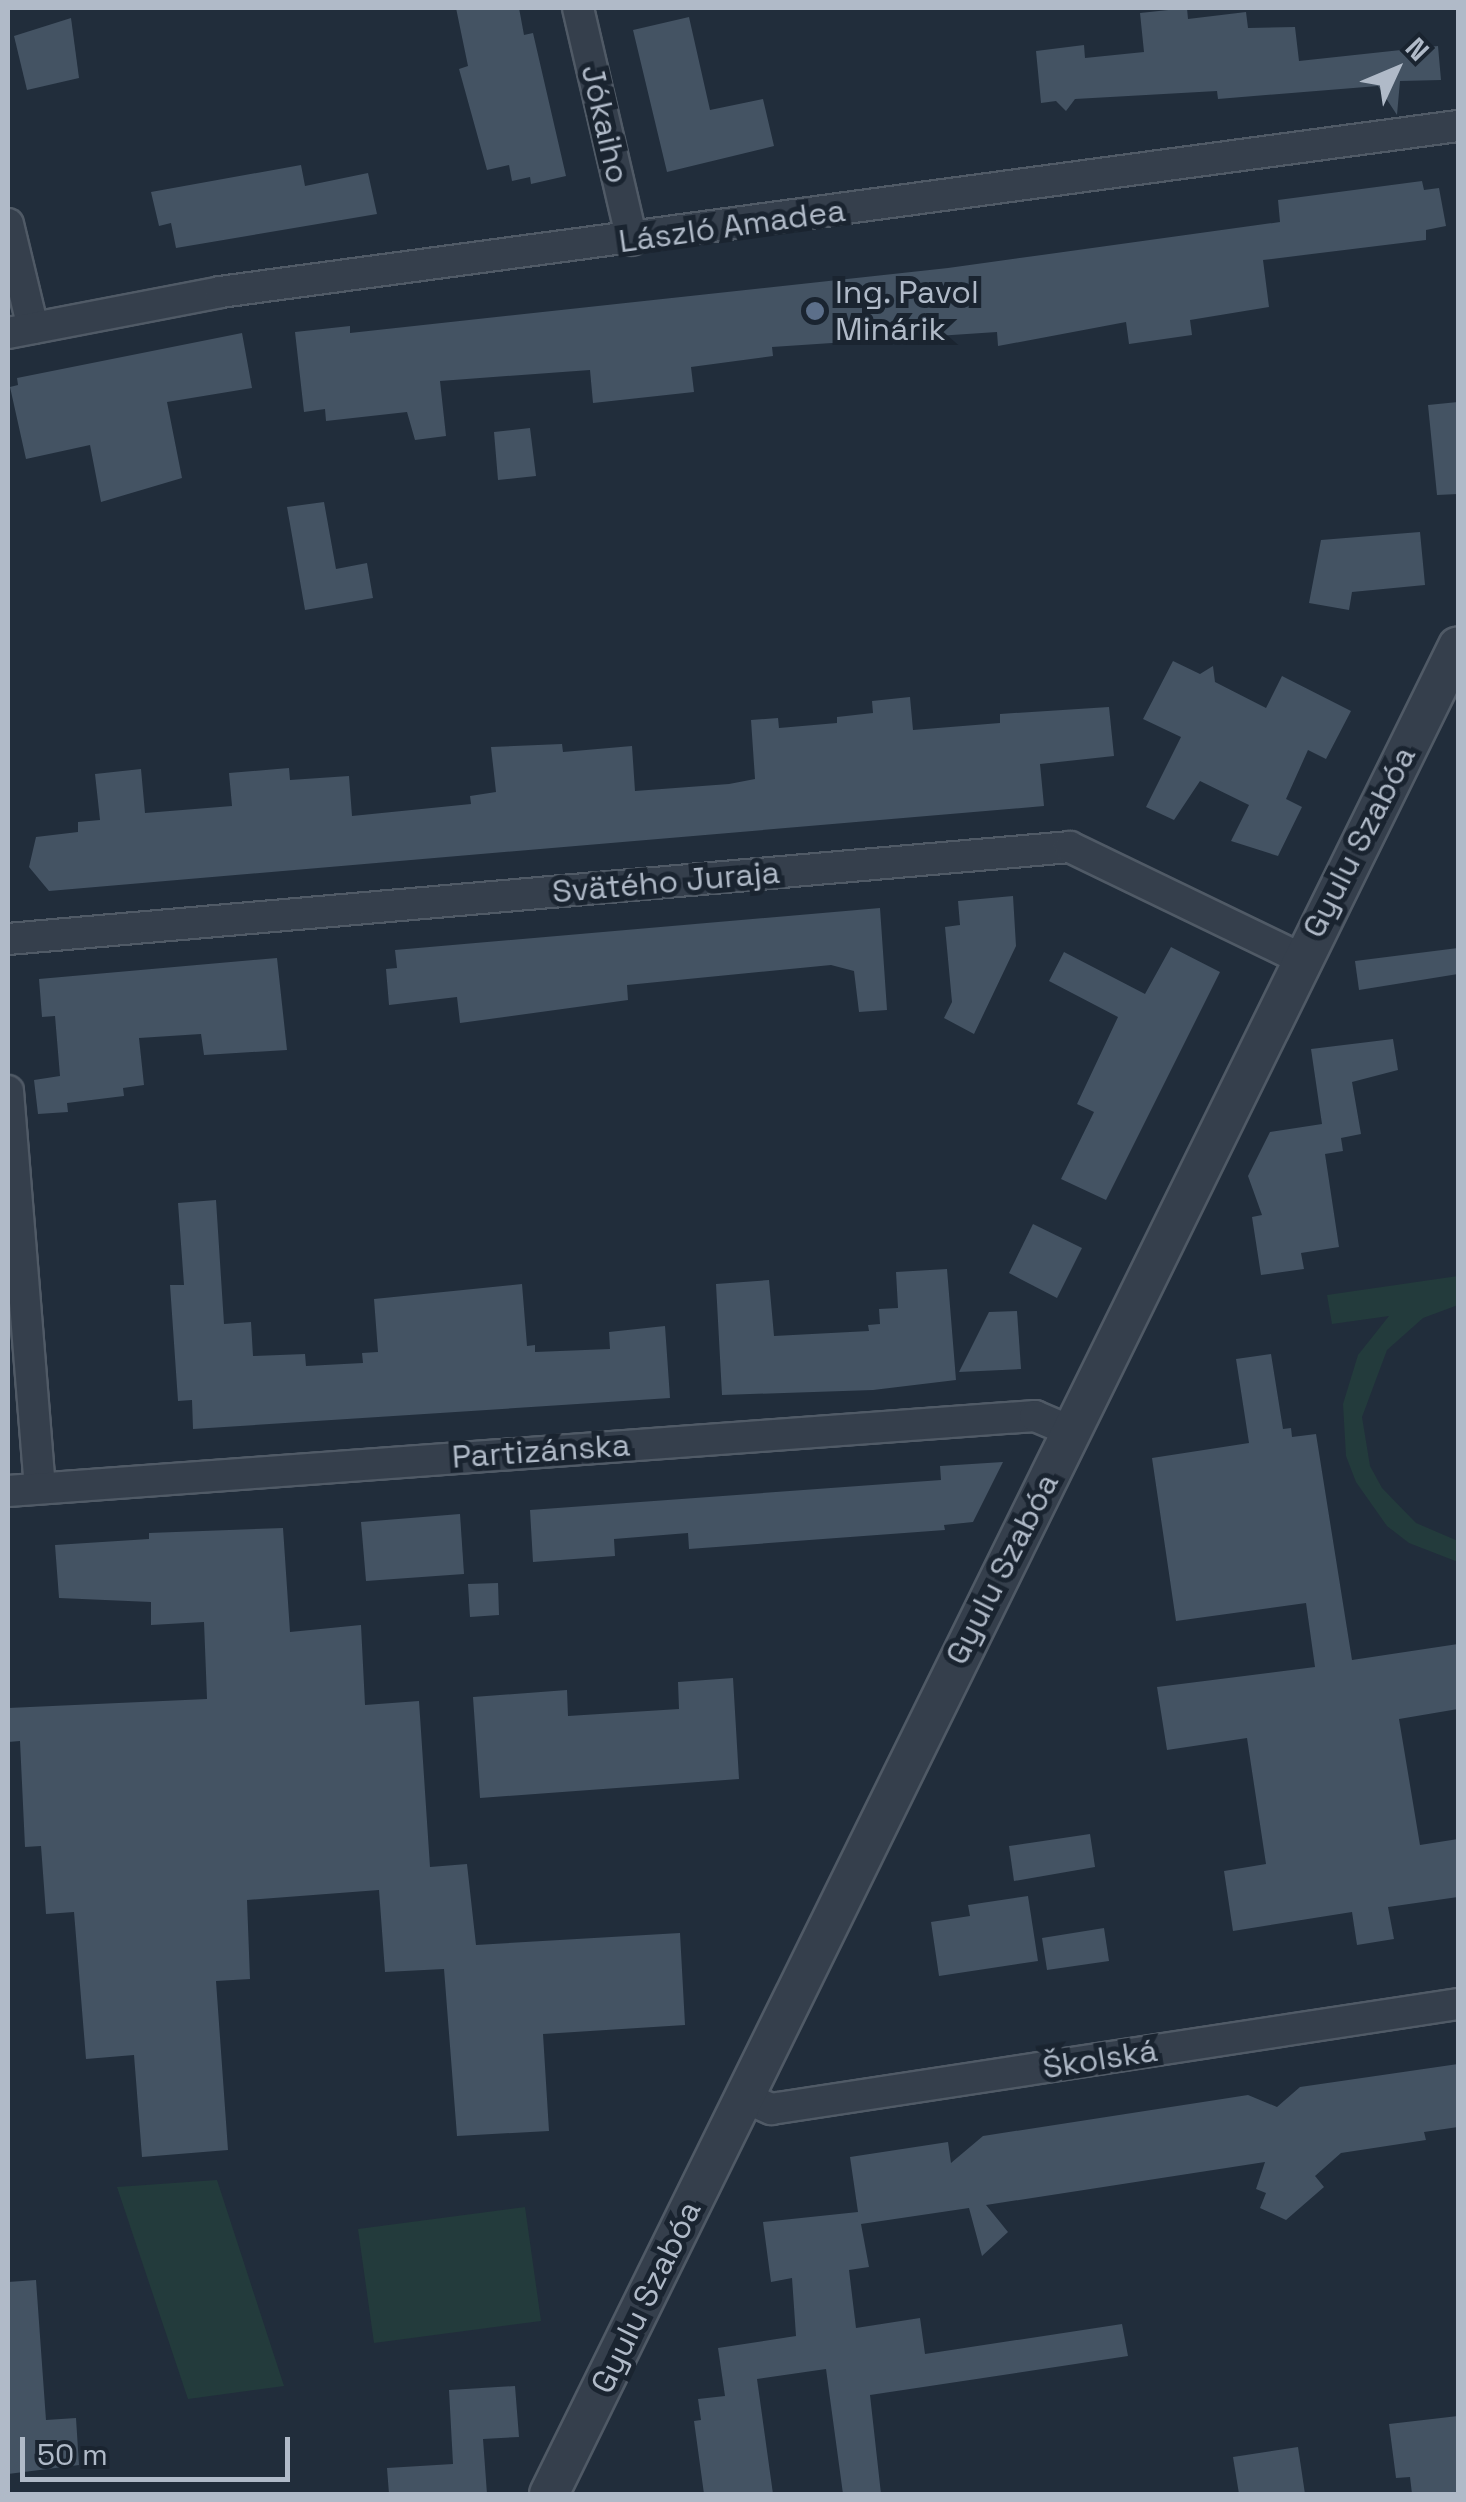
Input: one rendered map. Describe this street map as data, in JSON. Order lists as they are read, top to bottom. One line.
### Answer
{"streets":{"street":["Jókaiho","László Amadea","Gyulu Szabóa","Svätého Juraja","Partizánska","Školská"]},"crossings":[["Jókaiho","László Amadea"],["Gyulu Szabóa","Svätého Juraja"],["Gyulu Szabóa","Partizánska"],["Gyulu Szabóa","Školská"]],"places":["Ing. Pavol Minárik"],"scale_bar":"50 m","north":"top right"}
